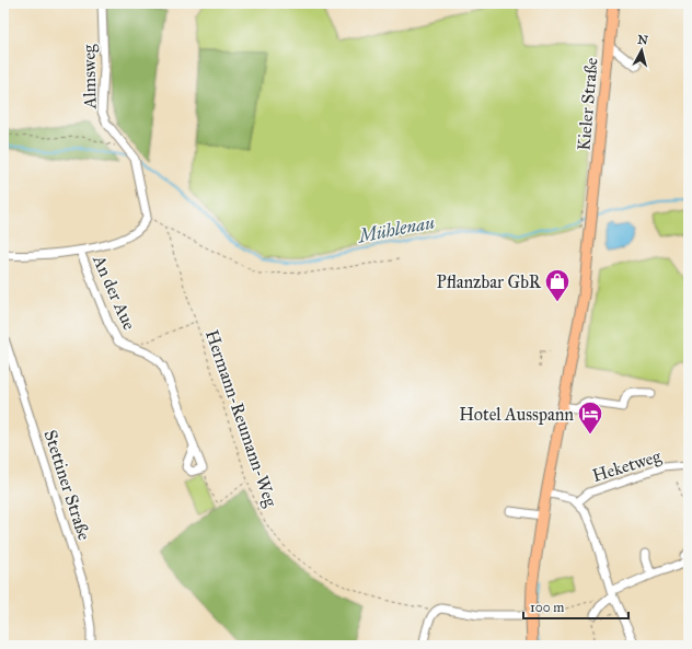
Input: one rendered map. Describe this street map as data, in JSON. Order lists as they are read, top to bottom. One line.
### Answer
{"streets":{"main road":["Kieler Straße"],"street":["Almsweg","An der Aue","Heketweg","Stettiner Straße"],"path":["Hermann-Reumann-Weg"]},"water":["Mühlenau"],"places":{"shop":["Pflanzbar GbR"],"hotel":["Hotel Ausspann"]},"scale_bar":"100 m","north":"top"}
